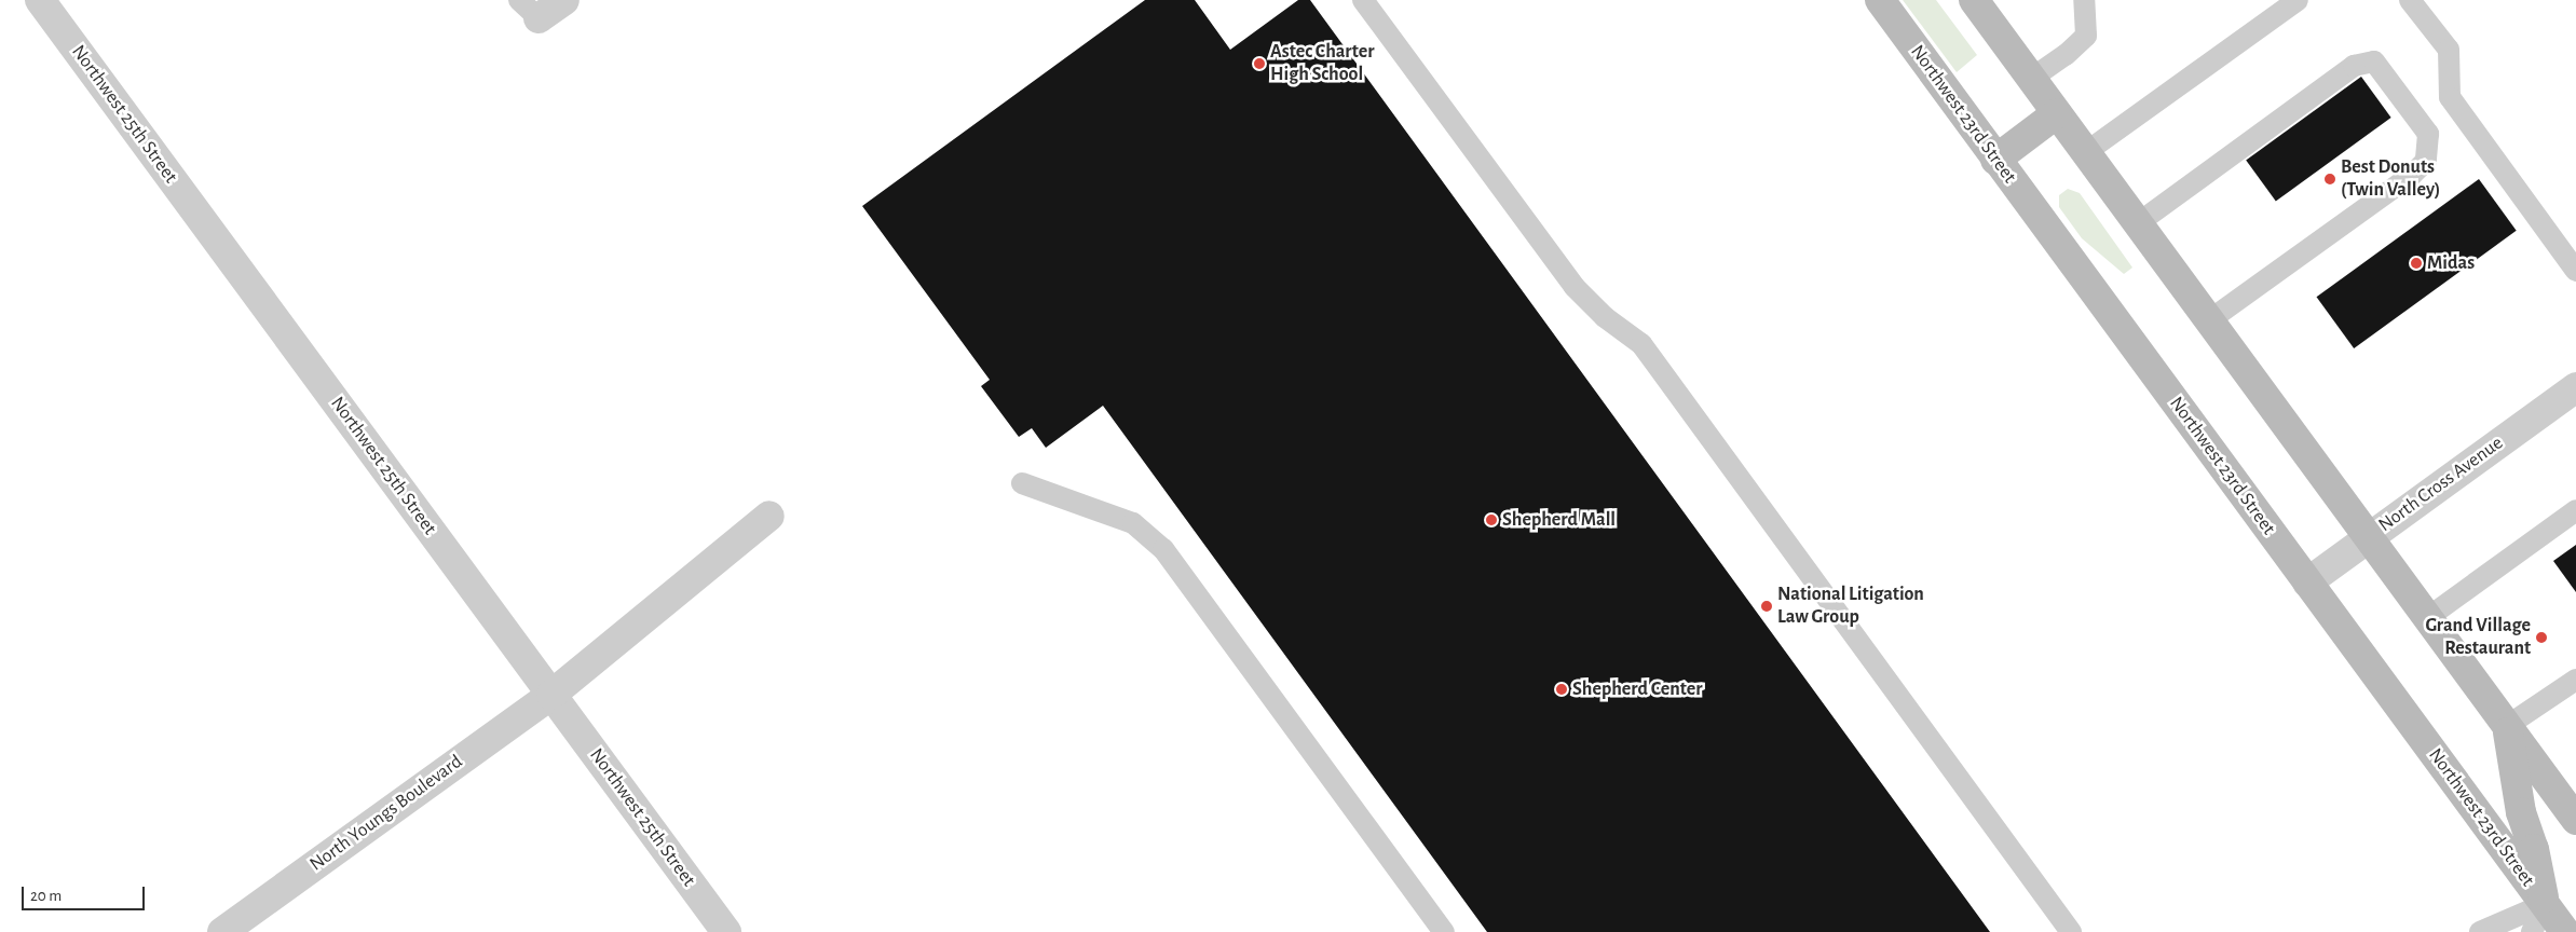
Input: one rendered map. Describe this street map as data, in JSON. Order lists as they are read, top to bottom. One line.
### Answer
{"streets":{"main road":["Northwest 23rd Street"],"street":["Northwest 25th Street","North Cross Avenue","North Youngs Boulevard"]},"crossings":[["Northwest 25th Street","North Youngs Boulevard"],["Northwest 23rd Street","North Cross Avenue"]],"places":["Astec Charter High School","Best Donuts (Twin Valley)","Midas","Shepherd Mall","National Litigation Law Group","Grand Village Restaurant","Shepherd Center"],"scale_bar":"20 m"}
